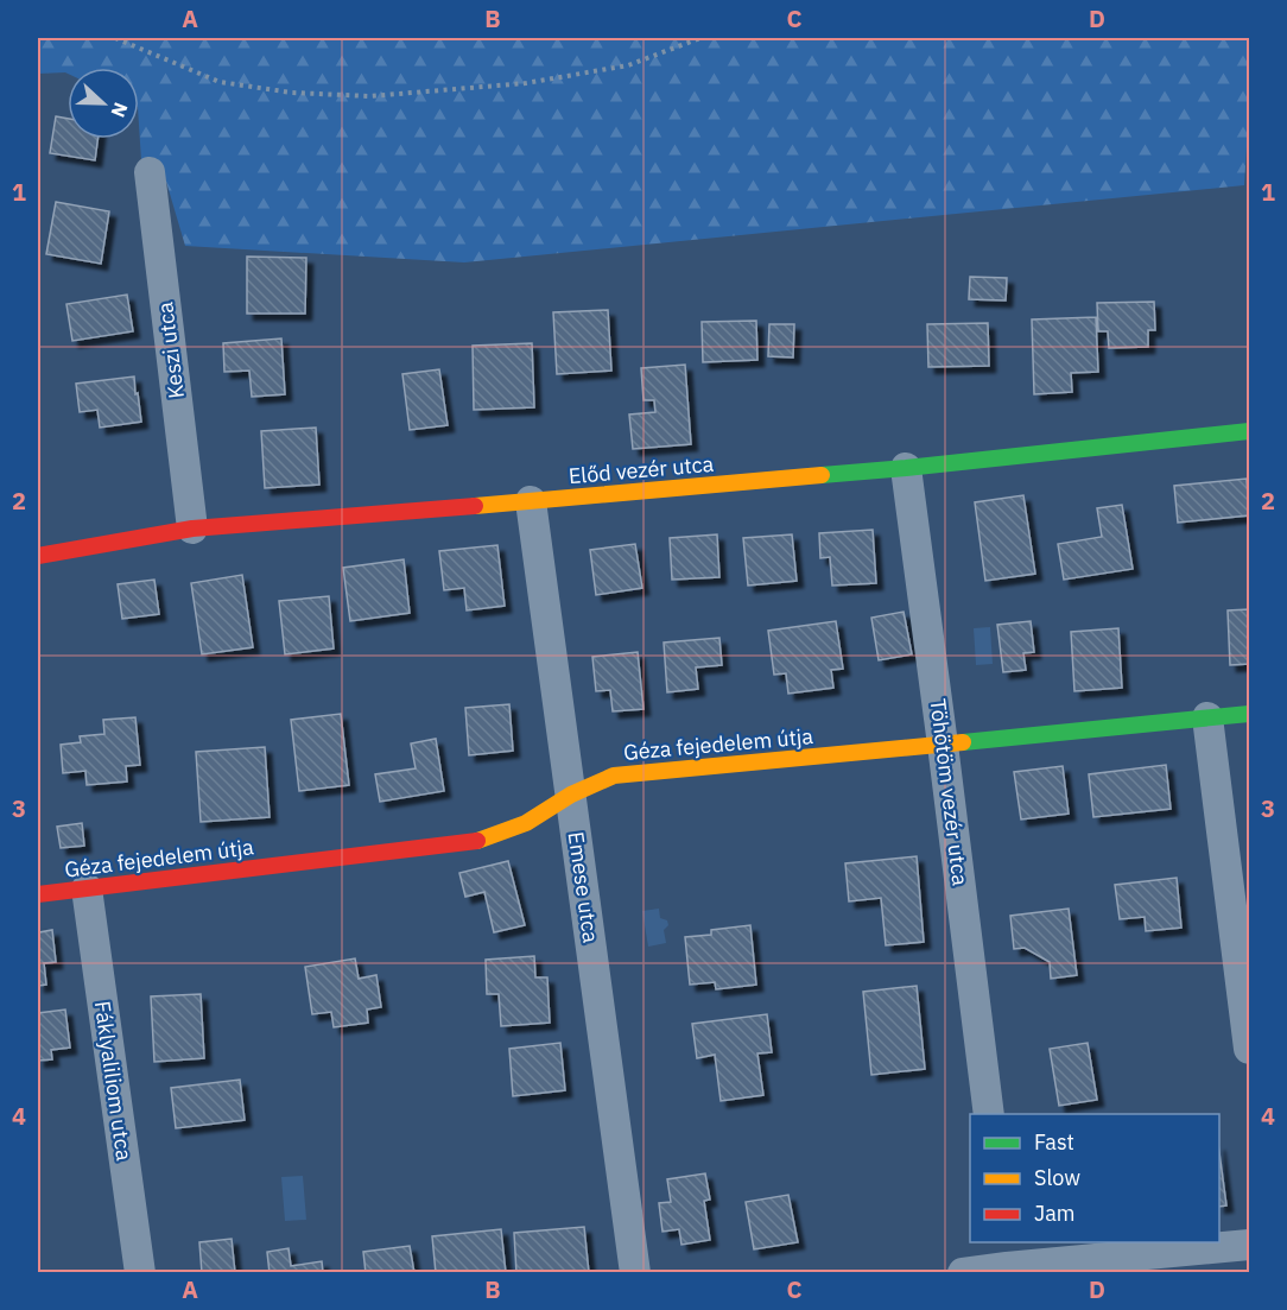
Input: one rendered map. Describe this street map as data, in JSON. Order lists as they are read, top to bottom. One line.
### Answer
{"streets":{"street":["Keszi utca","Előd vezér utca","Géza fejedelem útja","Töhötöm vezér utca","Emese utca","Fáklyaliliom utca"]},"crossings":[["Keszi utca","Előd vezér utca"],["Előd vezér utca","Töhötöm vezér utca"],["Előd vezér utca","Emese utca"],["Géza fejedelem útja","Töhötöm vezér utca"],["Géza fejedelem útja","Emese utca"],["Géza fejedelem útja","Fáklyaliliom utca"]],"legend":["Fast","Slow","Jam"],"north":"right","grid":{"columns":["A","B","C","D"],"rows":["1","2","3","4"]}}
